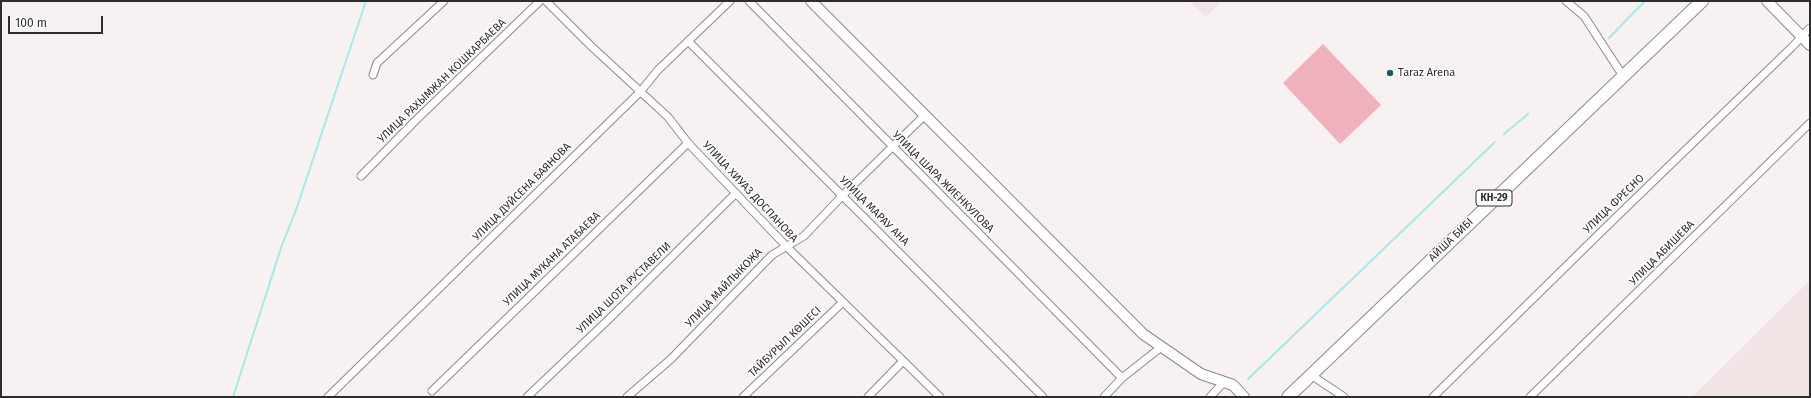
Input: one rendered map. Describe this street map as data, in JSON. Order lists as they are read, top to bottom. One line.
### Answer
{"streets":{"main road":["КН-29","АЙША БИБІ"],"street":["УЛИЦА РАХЫМЖАН КОШКАРБАЕВА","УЛИЦА ШАРА ЖИЕНКУЛОВА","УЛИЦА ДУЙСЕНА БАЯНОВА","УЛИЦА ХИУАЗ ДОСПАНОВА","УЛИЦА ФРЕСНО","УЛИЦА МАРАУ АНА","УЛИЦА АБИШЕВА","УЛИЦА МУКАНА АТАБАЕВА","УЛИЦА ШОТА РУСТАВЕЛИ","УЛИЦА МАЙЛЫКОЖА","ТАЙБУРЫЛ КӨШЕСІ"]},"crossings":[["УЛИЦА ШАРА ЖИЕНКУЛОВА","УЛИЦА МАЙЛЫКОЖА"],["УЛИЦА ДУЙСЕНА БАЯНОВА","УЛИЦА ХИУАЗ ДОСПАНОВА"],["УЛИЦА ДУЙСЕНА БАЯНОВА","УЛИЦА МАРАУ АНА"],["УЛИЦА ХИУАЗ ДОСПАНОВА","УЛИЦА МУКАНА АТАБАЕВА"],["УЛИЦА ХИУАЗ ДОСПАНОВА","УЛИЦА ШОТА РУСТАВЕЛИ"],["УЛИЦА ХИУАЗ ДОСПАНОВА","УЛИЦА МАЙЛЫКОЖА"],["УЛИЦА ХИУАЗ ДОСПАНОВА","ТАЙБУРЫЛ КӨШЕСІ"],["УЛИЦА МАРАУ АНА","УЛИЦА МАЙЛЫКОЖА"]],"places":["Taraz Arena"],"scale_bar":"100 m"}
